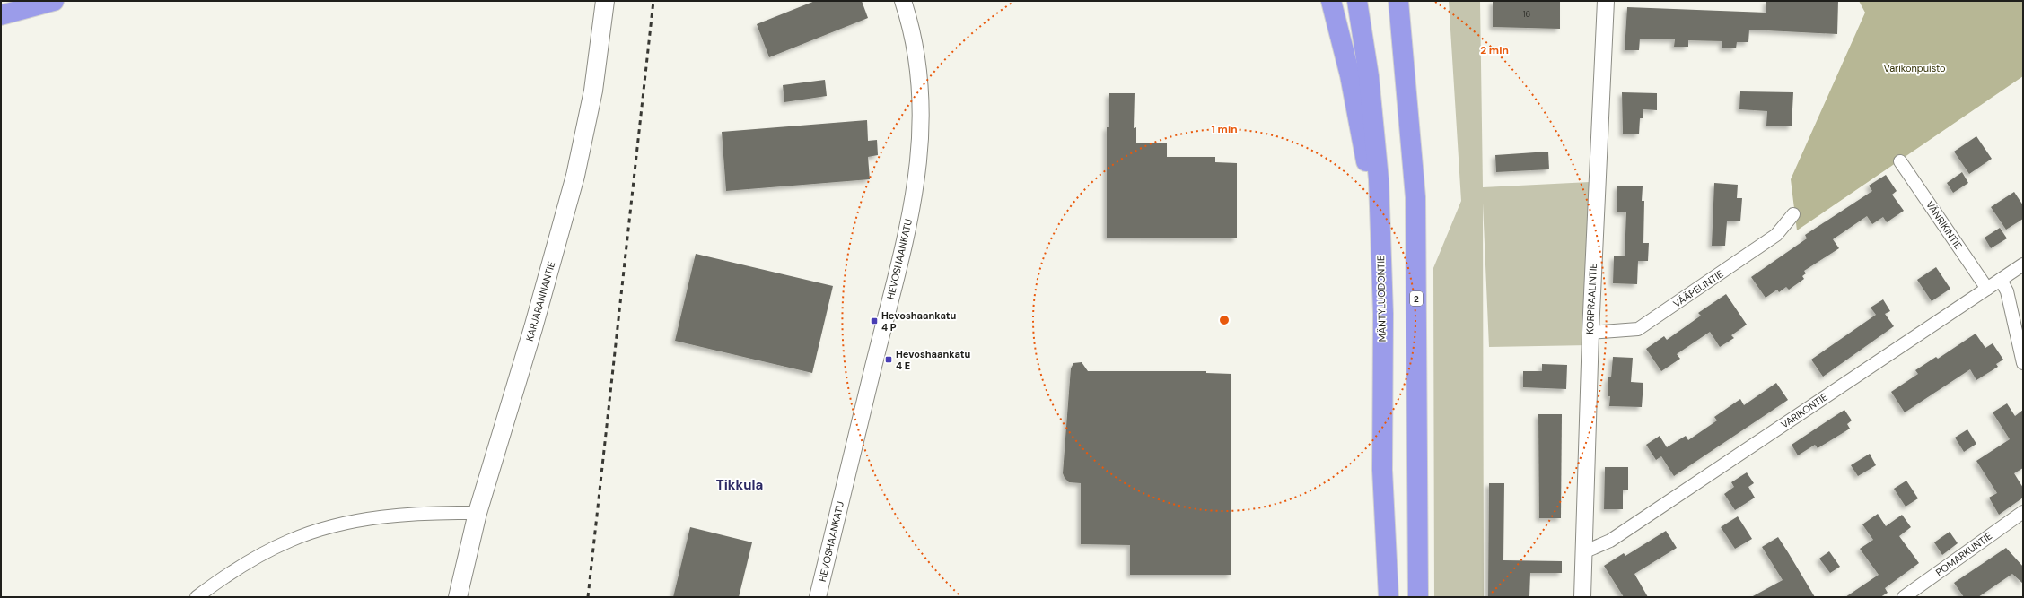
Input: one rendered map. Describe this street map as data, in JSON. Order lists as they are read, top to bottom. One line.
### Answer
{"streets":{"highway":["MÄNTYLUODONTIE","2"],"main road":["KARJARANNANTIE"],"street":["VÄNRIKINTIE","HEVOSHAANKATU","VÄÄPELINTIE","KORPRAALINTIE","VARIKONTIE","POMARKUNTIE"]},"crossings":[["VÄNRIKINTIE","VARIKONTIE"],["VÄÄPELINTIE","KORPRAALINTIE"],["KORPRAALINTIE","VARIKONTIE"]],"districts":["Tikkula"],"parks":["Varikonpuisto"],"places":{"transit":["Hevoshaankatu 4 P","Hevoshaankatu 4 E"]},"house_numbers":["16"],"rings":["2 min","1 min"]}
